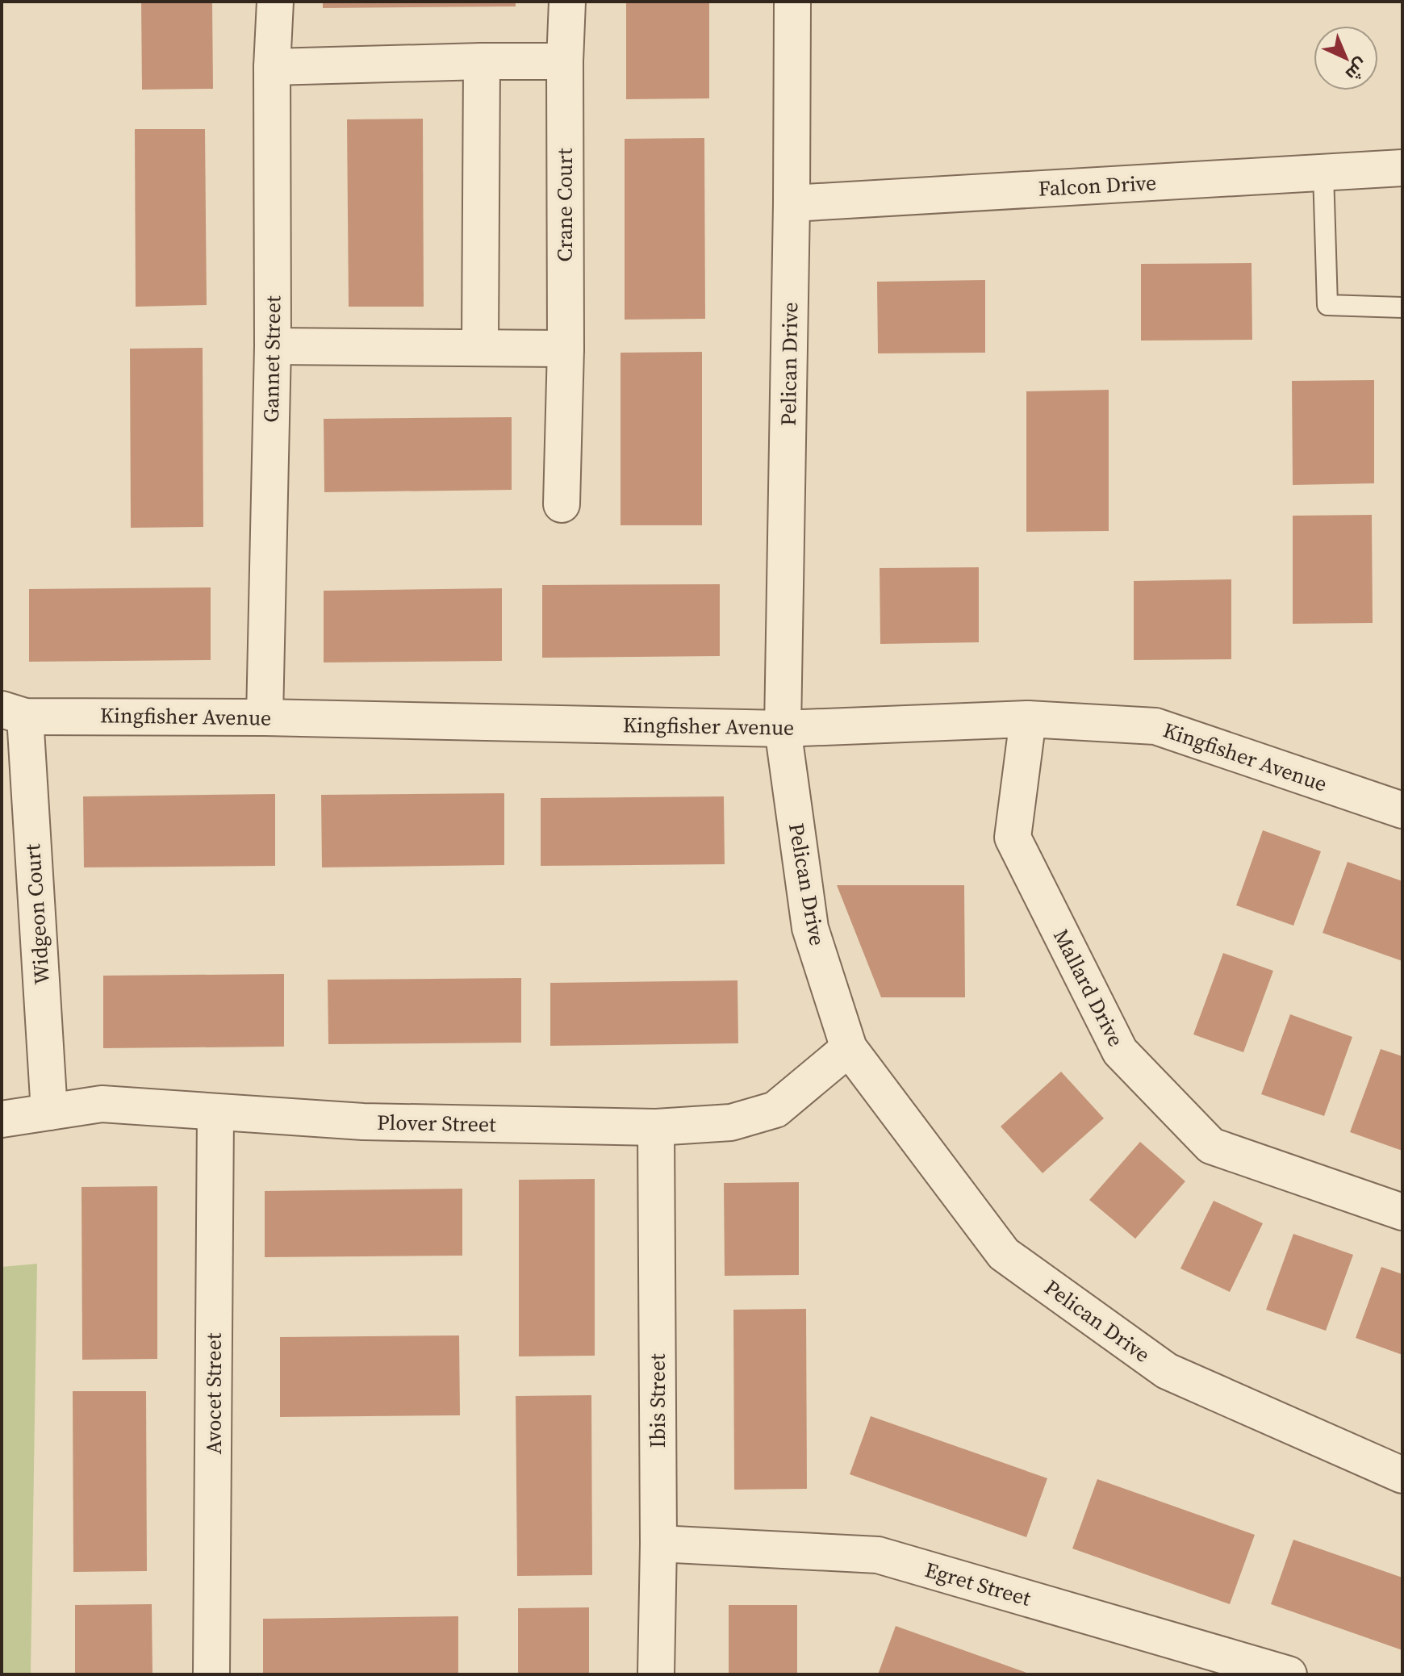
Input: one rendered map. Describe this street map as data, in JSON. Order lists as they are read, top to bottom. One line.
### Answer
{"streets":{"street":["Falcon Drive","Crane Court","Gannet Street","Pelican Drive","Kingfisher Avenue","Widgeon Court","Mallard Drive","Plover Street","Avocet Street","Ibis Street","Egret Street"]},"crossings":[["Falcon Drive","Pelican Drive"],["Gannet Street","Kingfisher Avenue"],["Pelican Drive","Kingfisher Avenue"],["Pelican Drive","Plover Street"],["Kingfisher Avenue","Widgeon Court"],["Kingfisher Avenue","Mallard Drive"],["Widgeon Court","Plover Street"],["Plover Street","Avocet Street"],["Plover Street","Ibis Street"],["Ibis Street","Egret Street"]],"north":"bottom right"}
